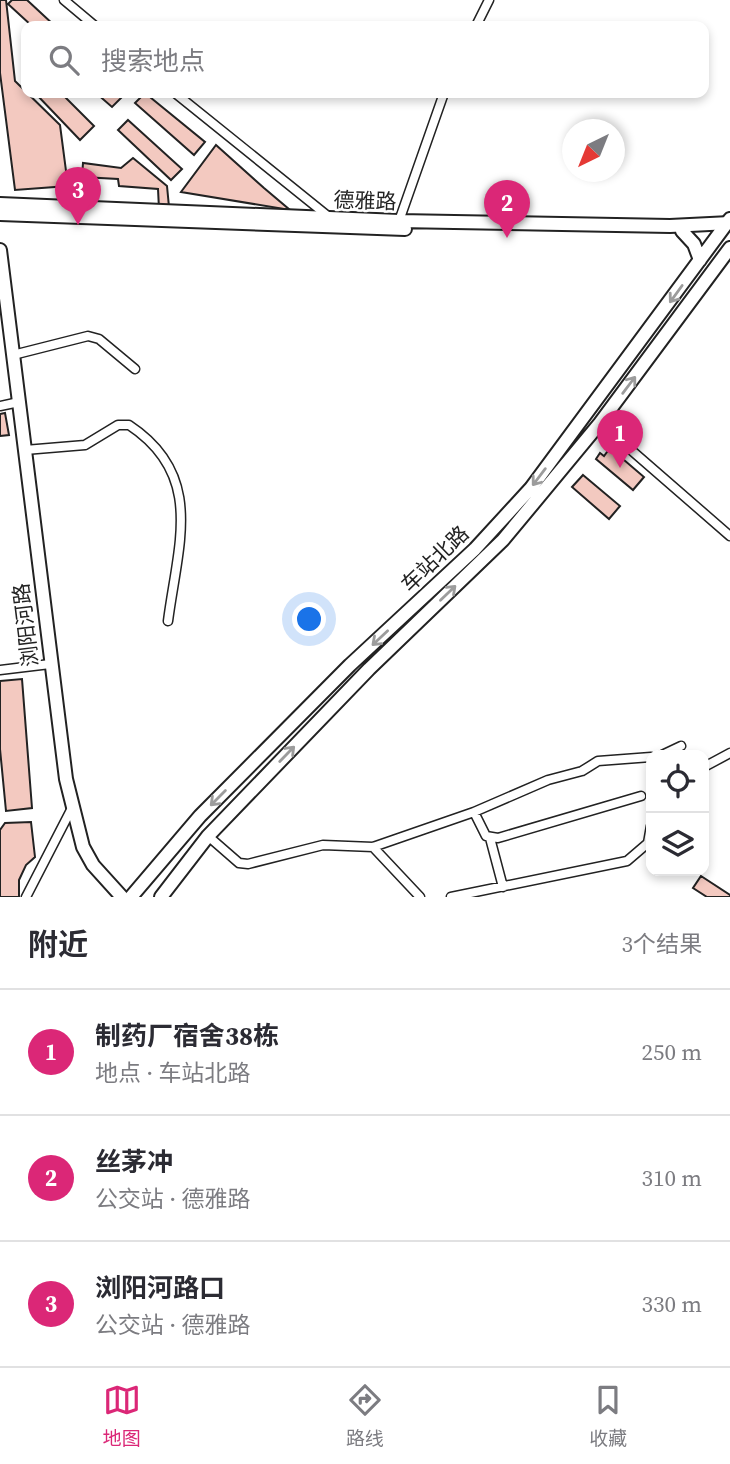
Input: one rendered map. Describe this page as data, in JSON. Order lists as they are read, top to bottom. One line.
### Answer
{"streets":{"street":["德雅路","车站北路","浏阳河路"]},"crossings":[["德雅路","车站北路"]],"north":"bottom left","page":{"search":"搜索地点","pins":["3","2","1"],"heading":["附近","3个结果"],"list":[{"mark":"1","name":"制药厂宿舍38栋","note":"地点 · 车站北路","value":"250 m"},{"mark":"2","name":"丝茅冲","note":"公交站 · 德雅路","value":"310 m"},{"mark":"3","name":"浏阳河路口","note":"公交站 · 德雅路","value":"330 m"}],"nav":["地图","路线","收藏"]}}
